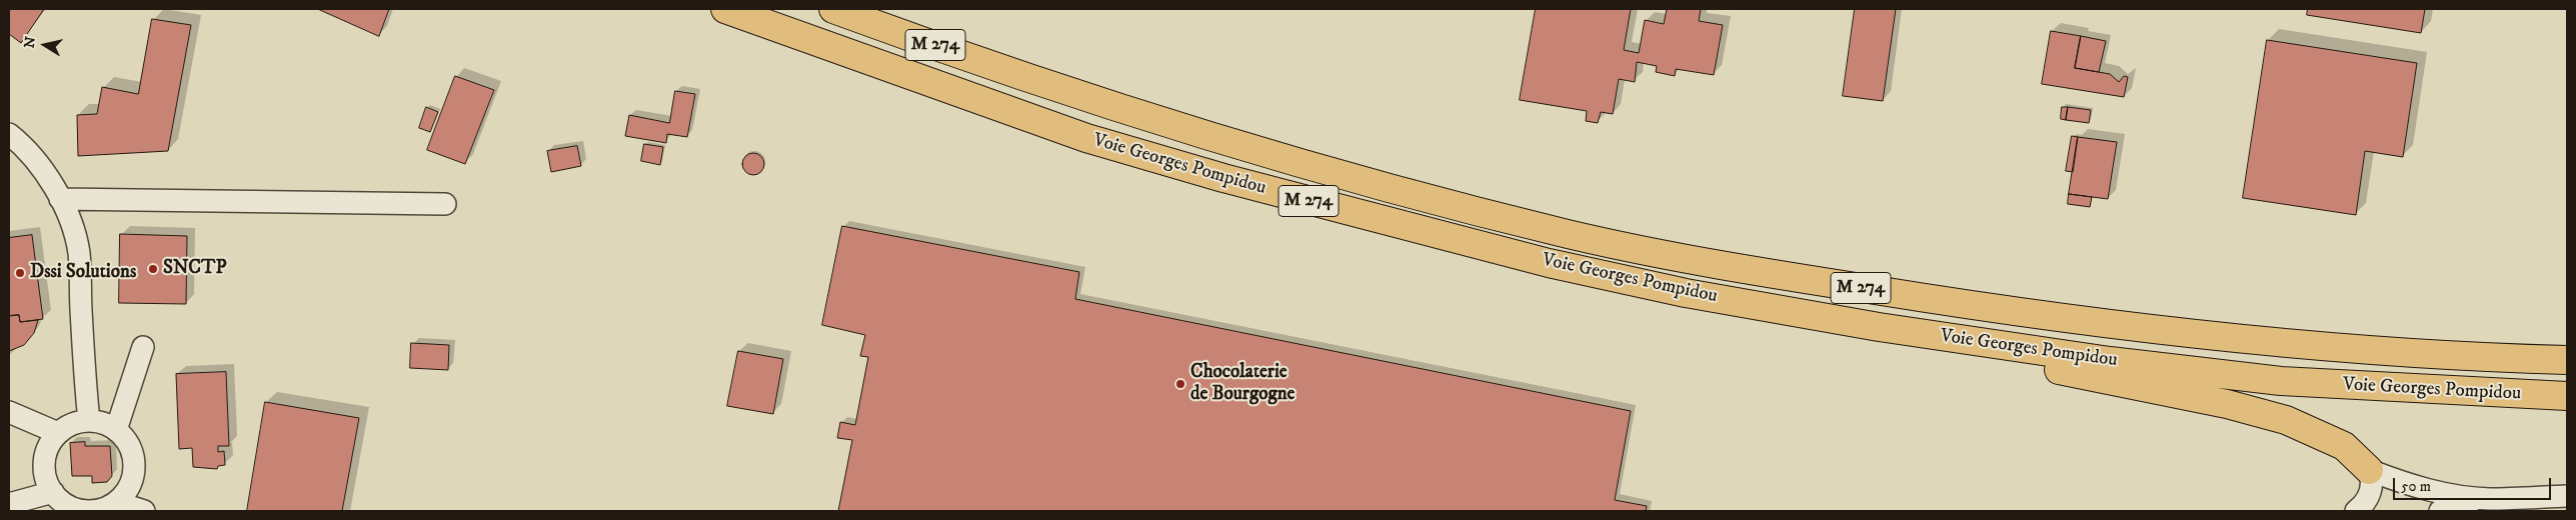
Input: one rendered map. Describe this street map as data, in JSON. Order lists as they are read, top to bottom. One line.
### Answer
{"streets":{"highway":["M 274","Voie Georges Pompidou"]},"places":["SNCTP","Dssi Solutions","Chocolaterie de Bourgogne"],"scale_bar":"50 m","north":"left"}
